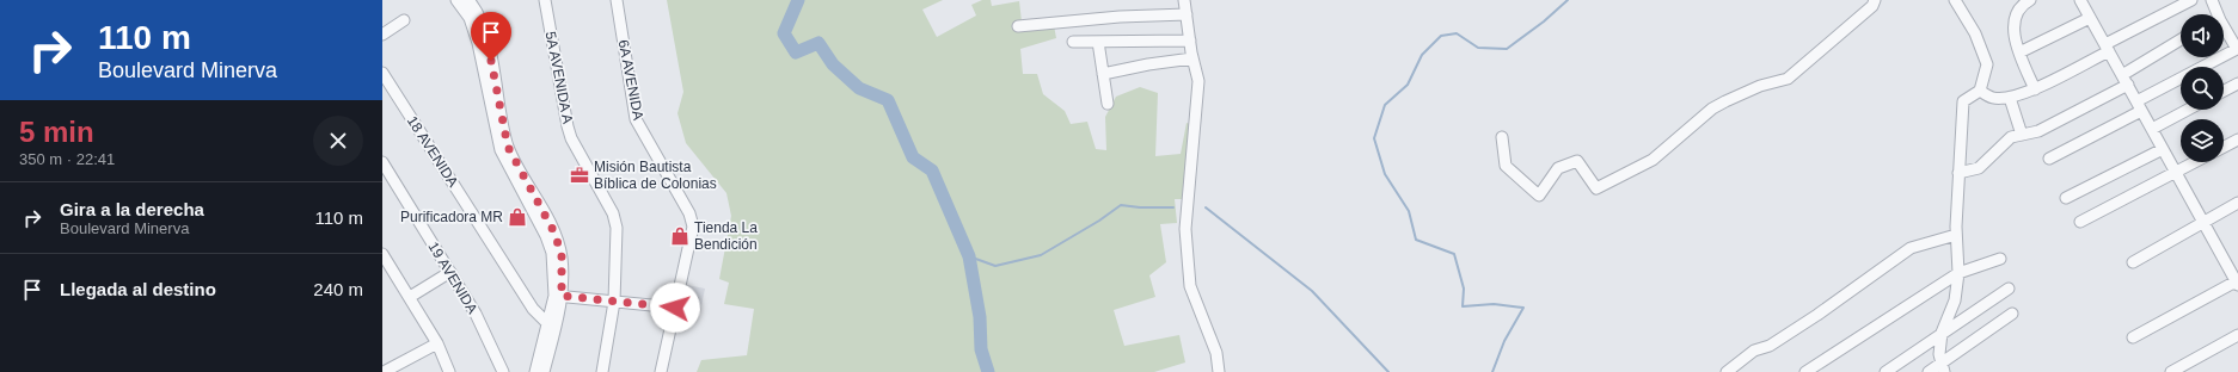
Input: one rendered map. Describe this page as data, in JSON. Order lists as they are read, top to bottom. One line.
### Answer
{"streets":{"street":["5A AVENIDA A","6A AVENIDA","18 AVENIDA","19 AVENIDA"]},"places":{"office":["Misión Bautista Bíblica de Colonias"],"shop":["Purificadora MR","Tienda La Bendición"]},"page":{"turn":["110 m","Boulevard Minerva"],"heading":["5 min","350 m · 22:41"],"list":[{"name":"Gira a la derecha","note":"Boulevard Minerva","value":"110 m"},{"name":"Llegada al destino","value":"240 m"}]}}
